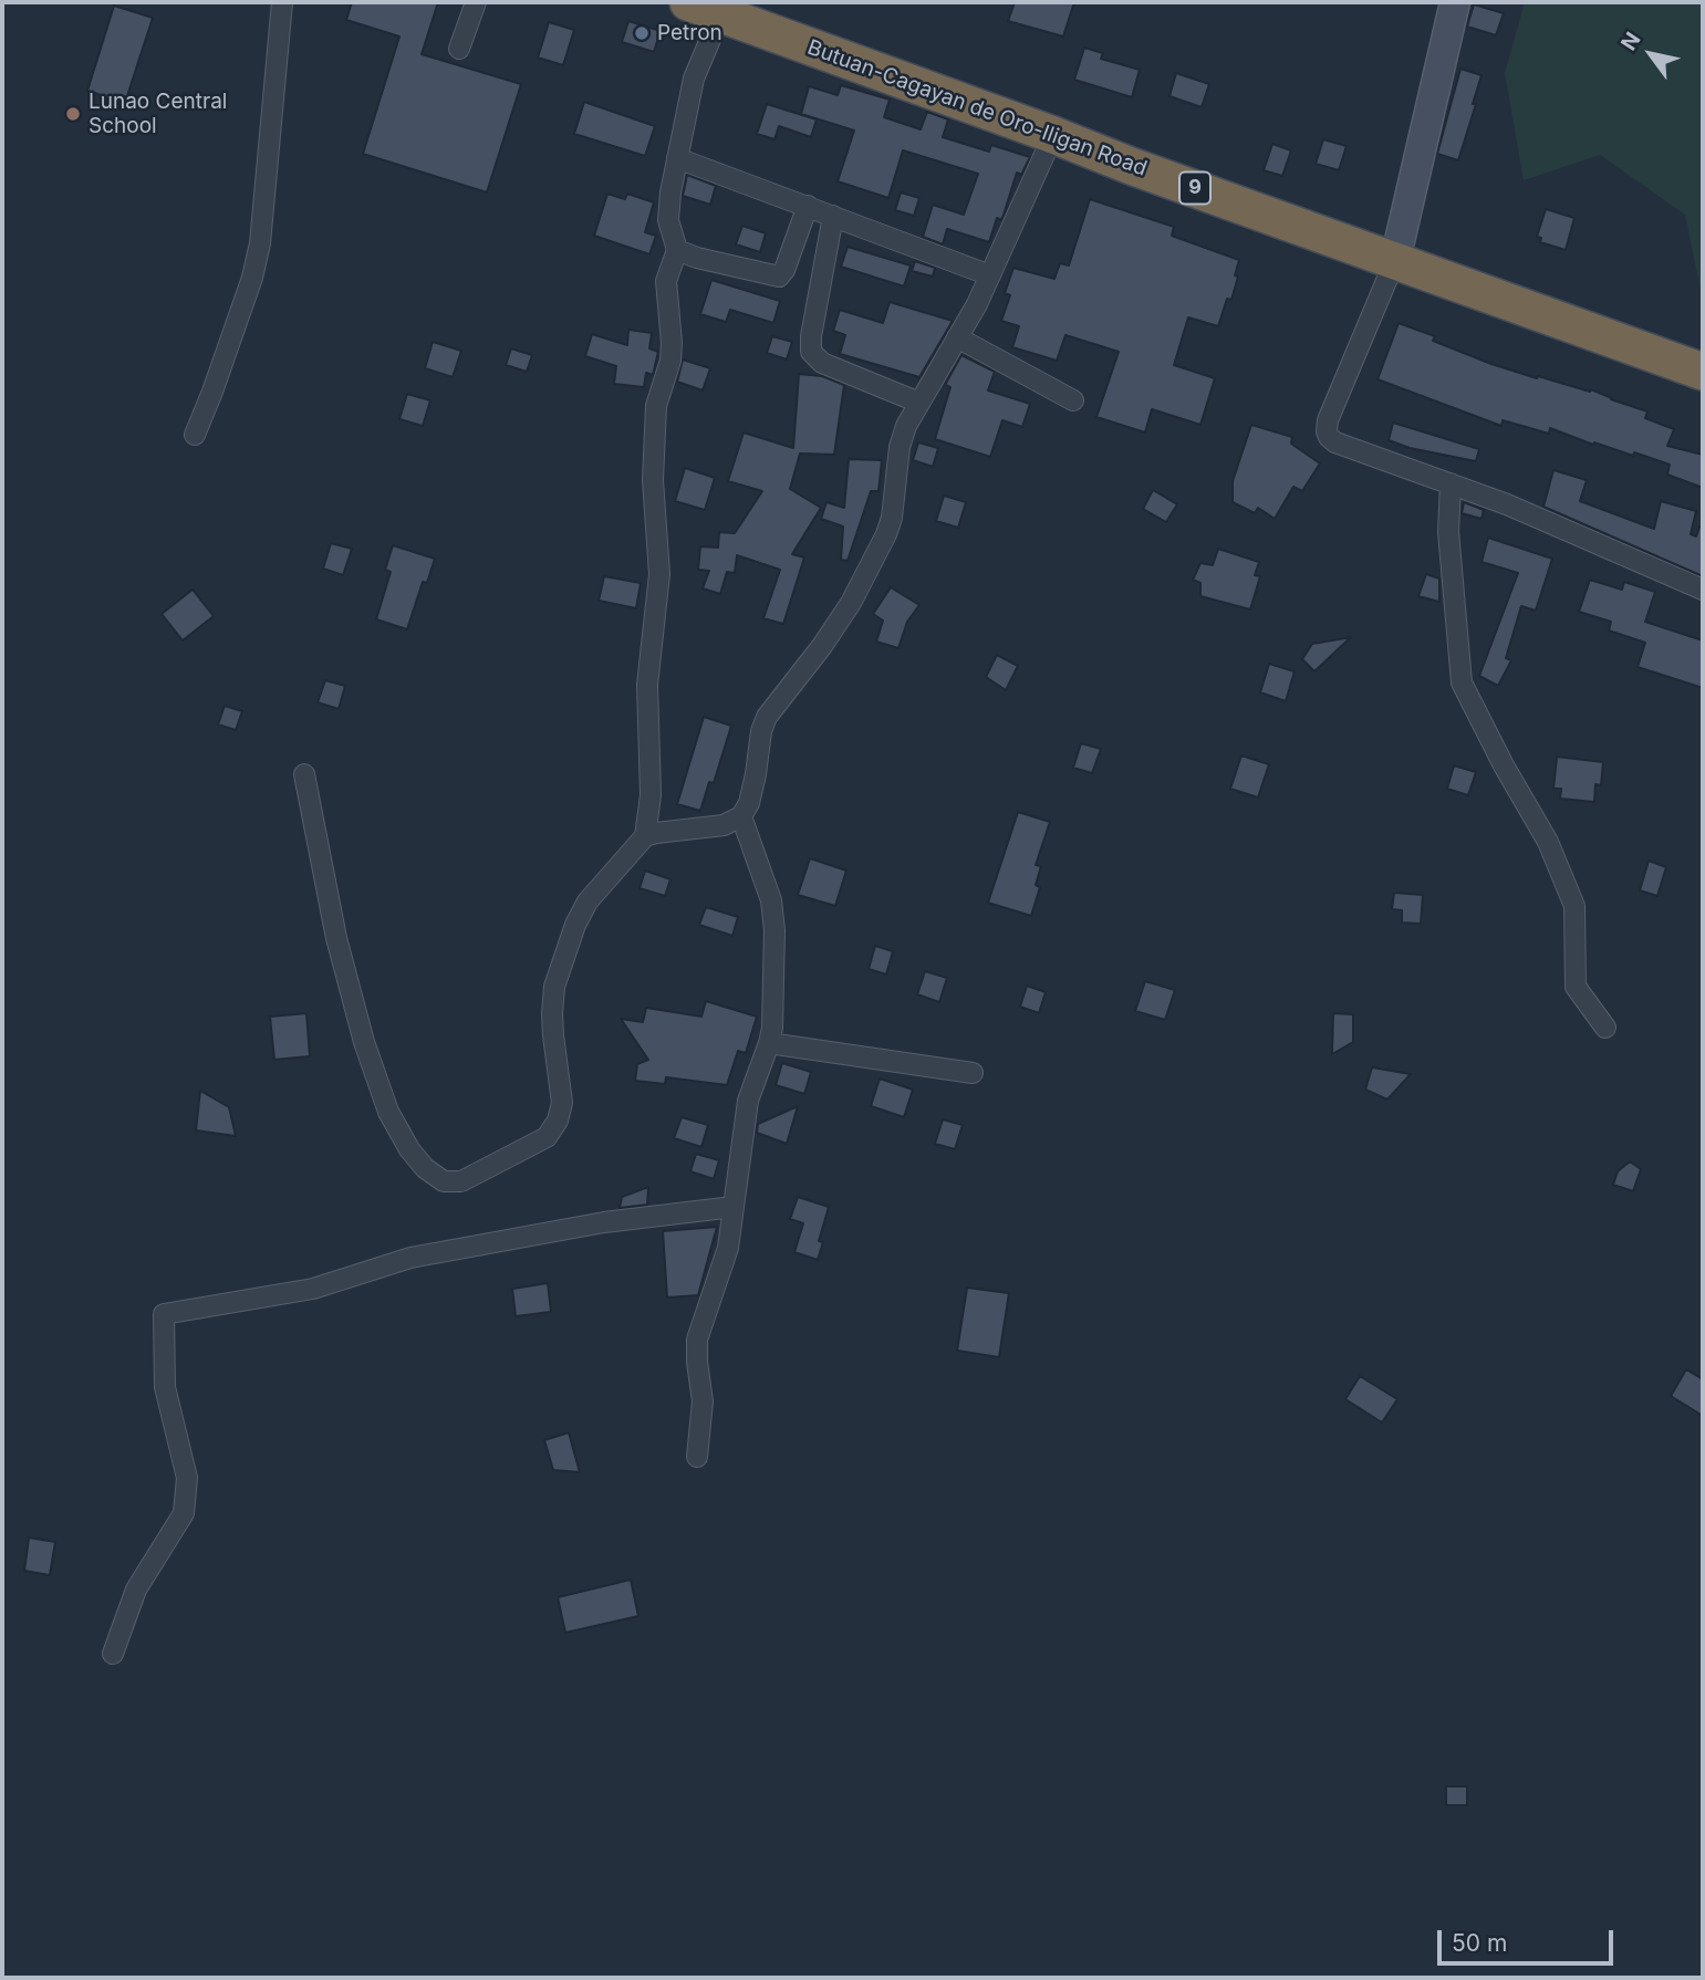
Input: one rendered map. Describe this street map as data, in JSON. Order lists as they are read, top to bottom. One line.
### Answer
{"streets":{"highway":["Butuan-Cagayan de Oro-Iligan Road","9"]},"places":["Petron","Lunao Central School"],"scale_bar":"50 m","north":"top left"}
